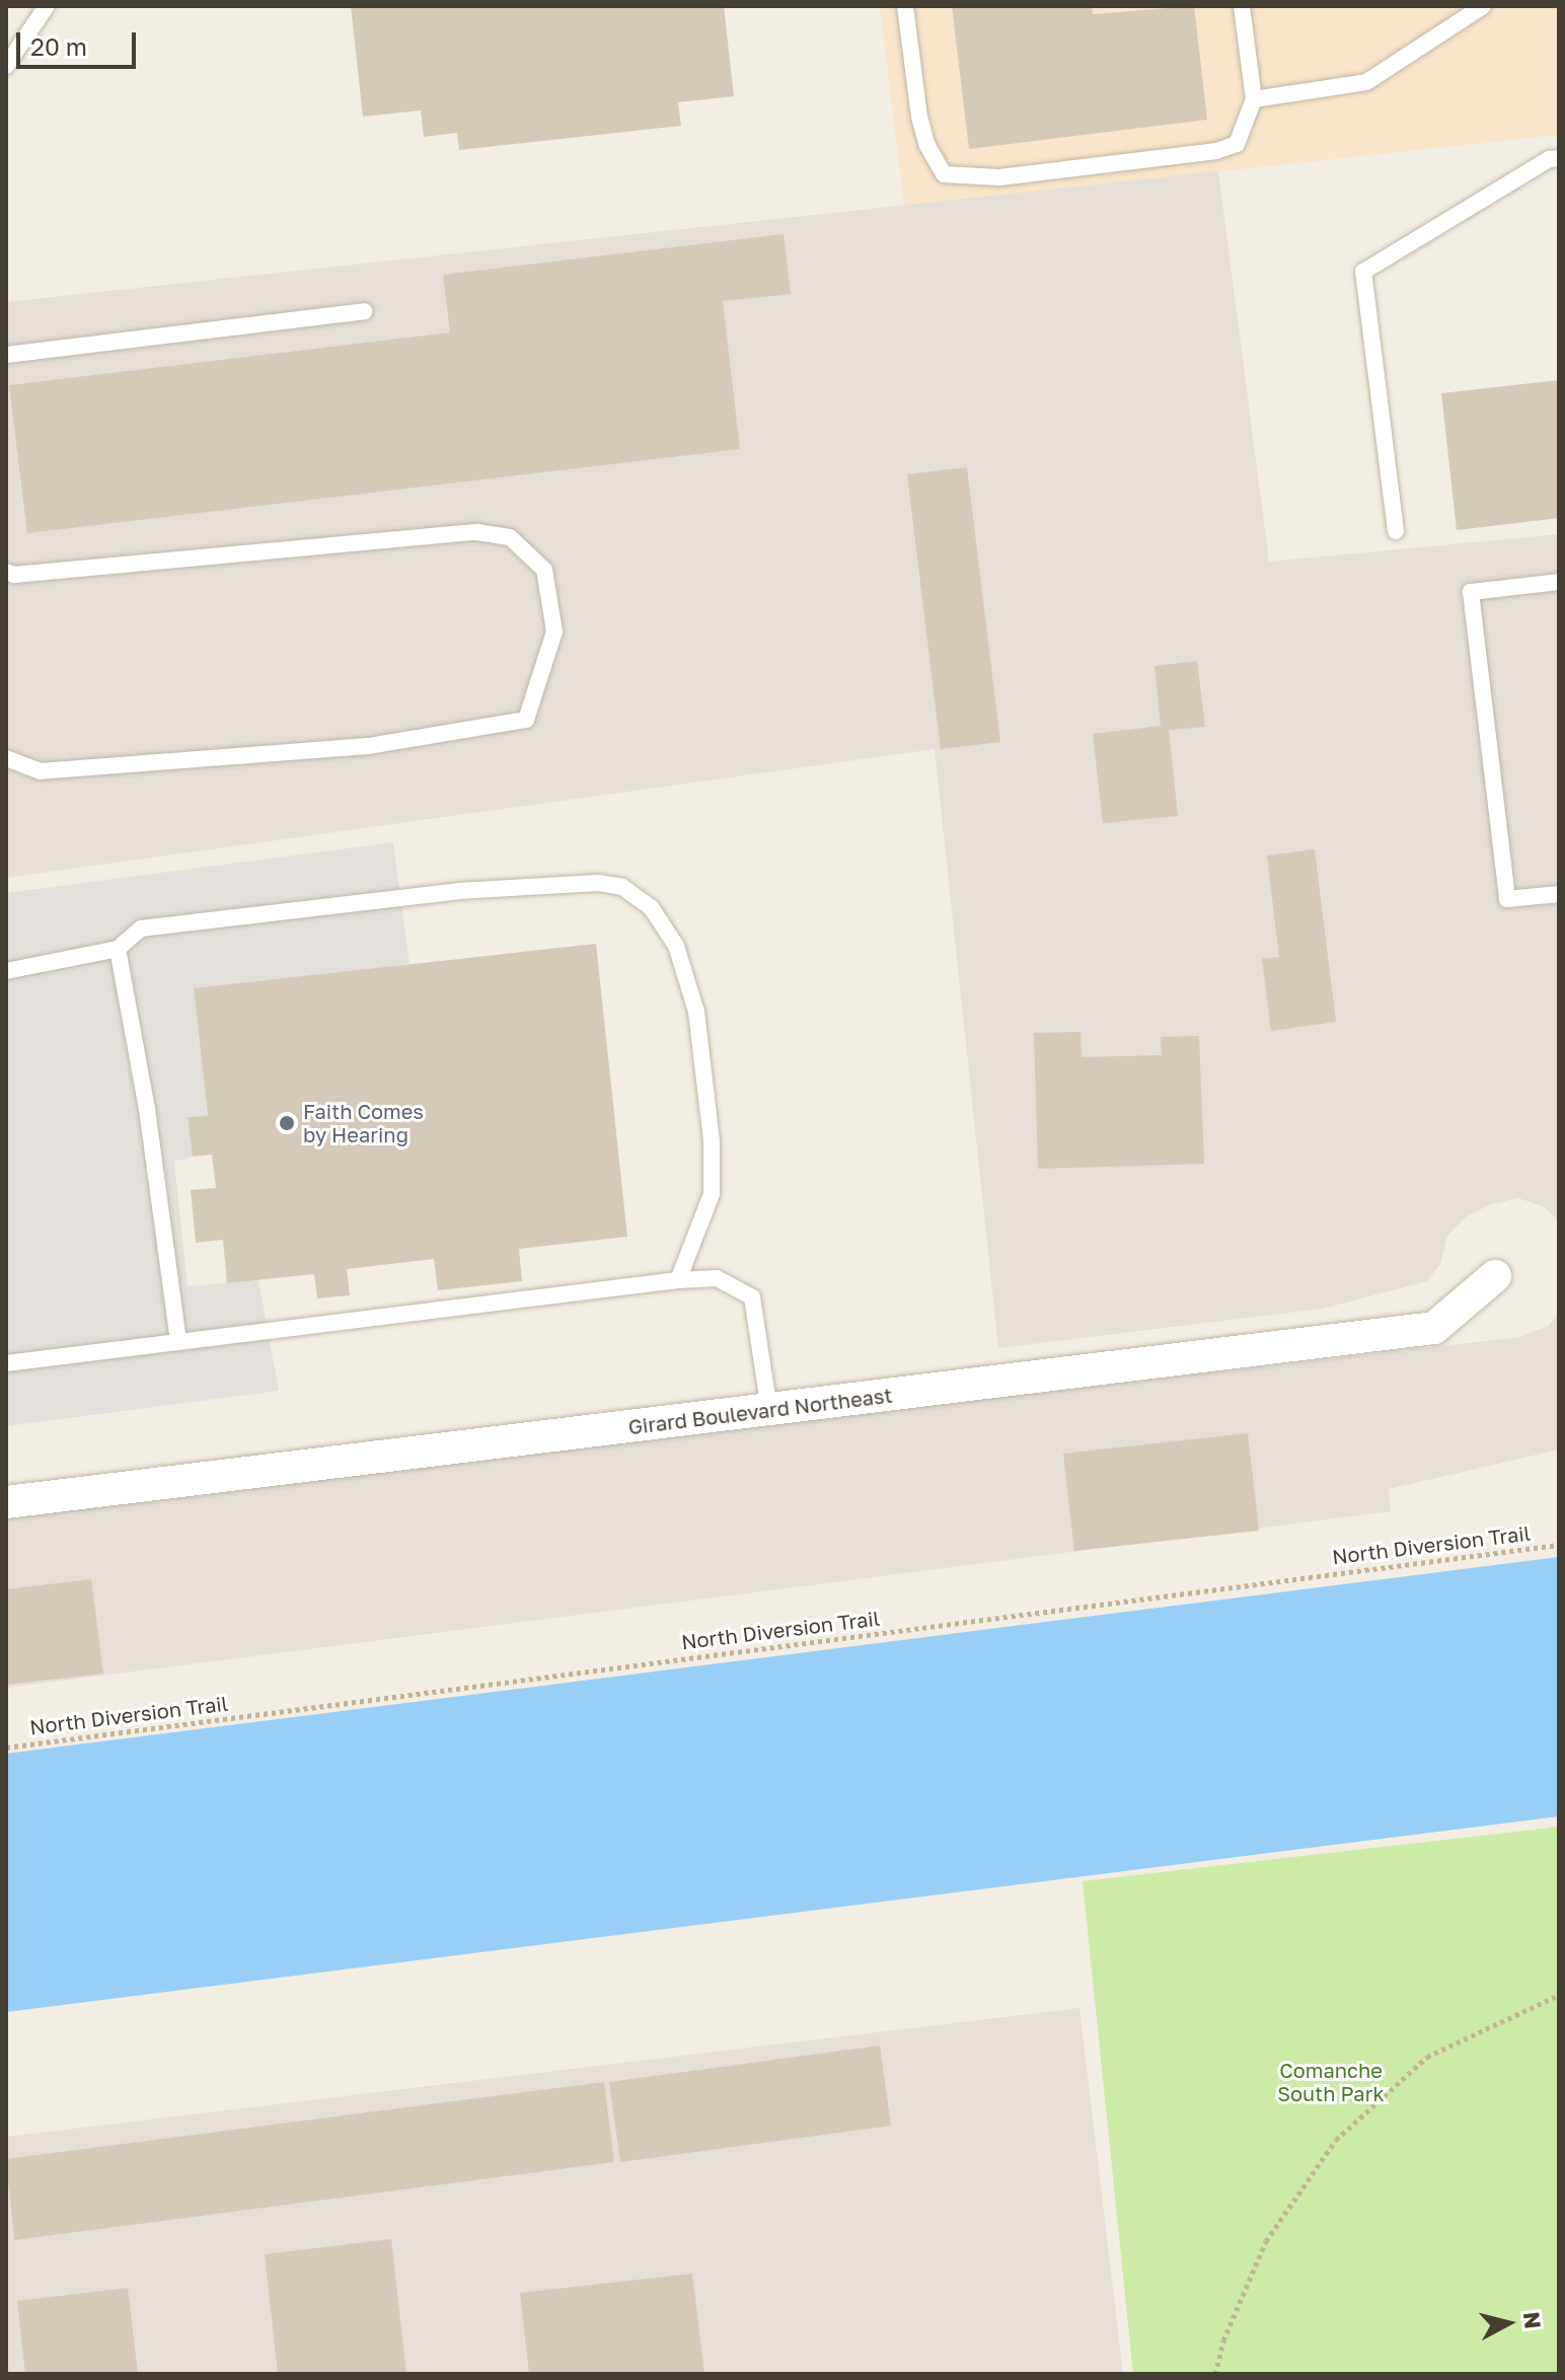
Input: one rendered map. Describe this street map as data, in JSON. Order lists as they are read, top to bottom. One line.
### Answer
{"streets":{"street":["Girard Boulevard Northeast"],"path":["North Diversion Trail"]},"parks":["Comanche South Park"],"places":["Faith Comes by Hearing"],"scale_bar":"20 m","north":"right"}
